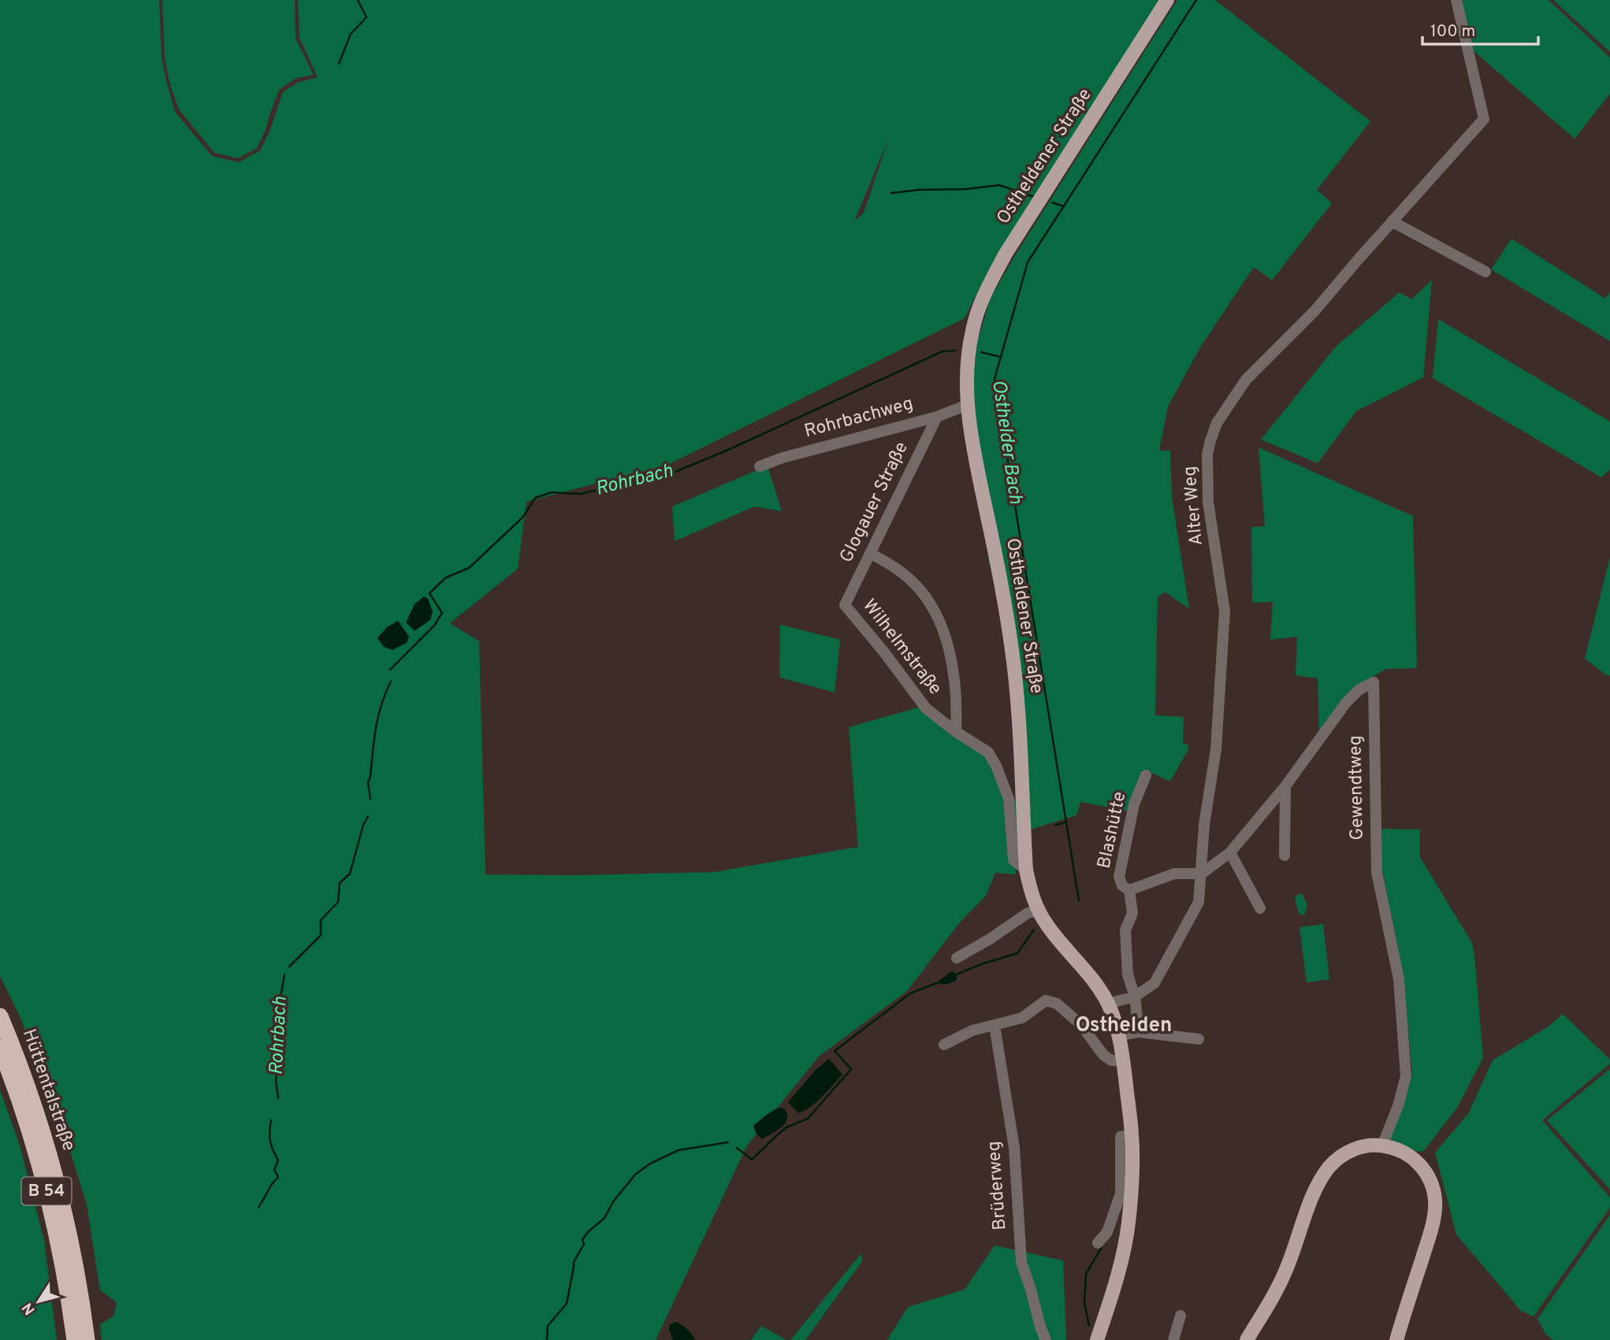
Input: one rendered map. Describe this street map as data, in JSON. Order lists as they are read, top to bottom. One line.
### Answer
{"streets":{"highway":["Hüttentalstraße","B 54"],"main road":["Ostheldener Straße"],"street":["Rohrbachweg","Glogauer Straße","Alter Weg","Wilhelmstraße","Gewendtweg","Blashütte","Brüderweg"]},"crossings":[["Ostheldener Straße","Rohrbachweg"],["Ostheldener Straße","Alter Weg"],["Ostheldener Straße","Wilhelmstraße"],["Rohrbachweg","Glogauer Straße"],["Glogauer Straße","Wilhelmstraße"],["Alter Weg","Gewendtweg"],["Alter Weg","Blashütte"],["Gewendtweg","Blashütte"]],"districts":["Osthelden"],"water":["Osthelder Bach","Rohrbach"],"scale_bar":"100 m","north":"bottom left"}
